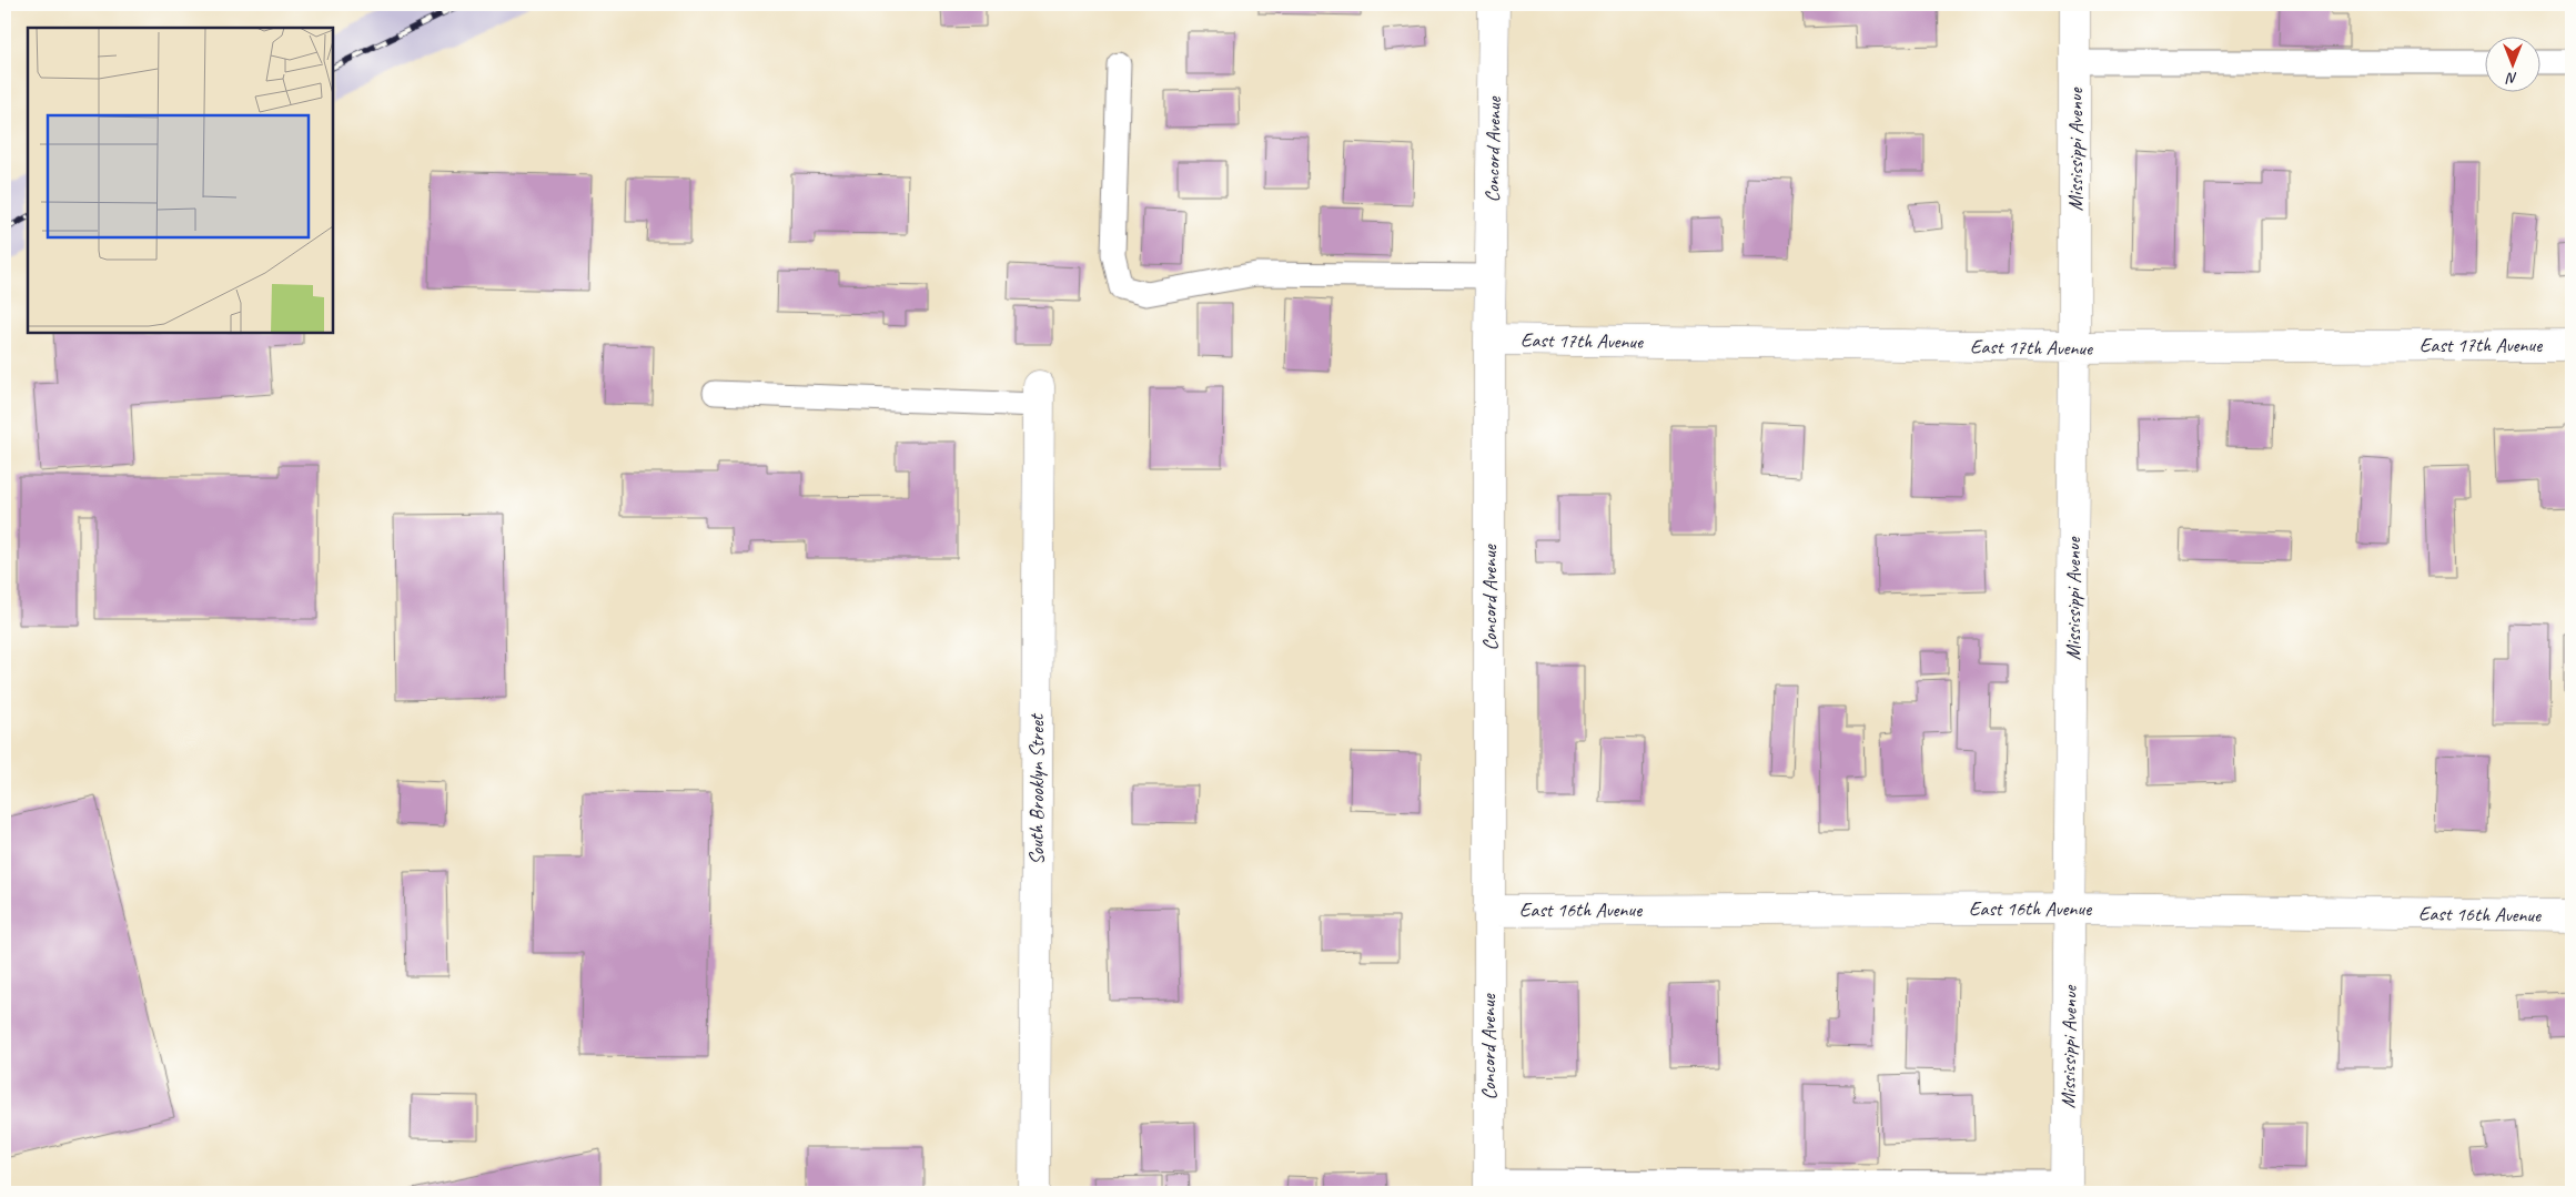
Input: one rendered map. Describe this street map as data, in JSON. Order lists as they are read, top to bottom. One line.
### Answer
{"streets":{"street":["Concord Avenue","Mississippi Avenue","East 17th Avenue","South Brooklyn Street","East 16th Avenue"]},"crossings":[["Concord Avenue","East 17th Avenue"],["Concord Avenue","East 16th Avenue"],["Mississippi Avenue","East 17th Avenue"],["Mississippi Avenue","East 16th Avenue"]],"north":"bottom"}
